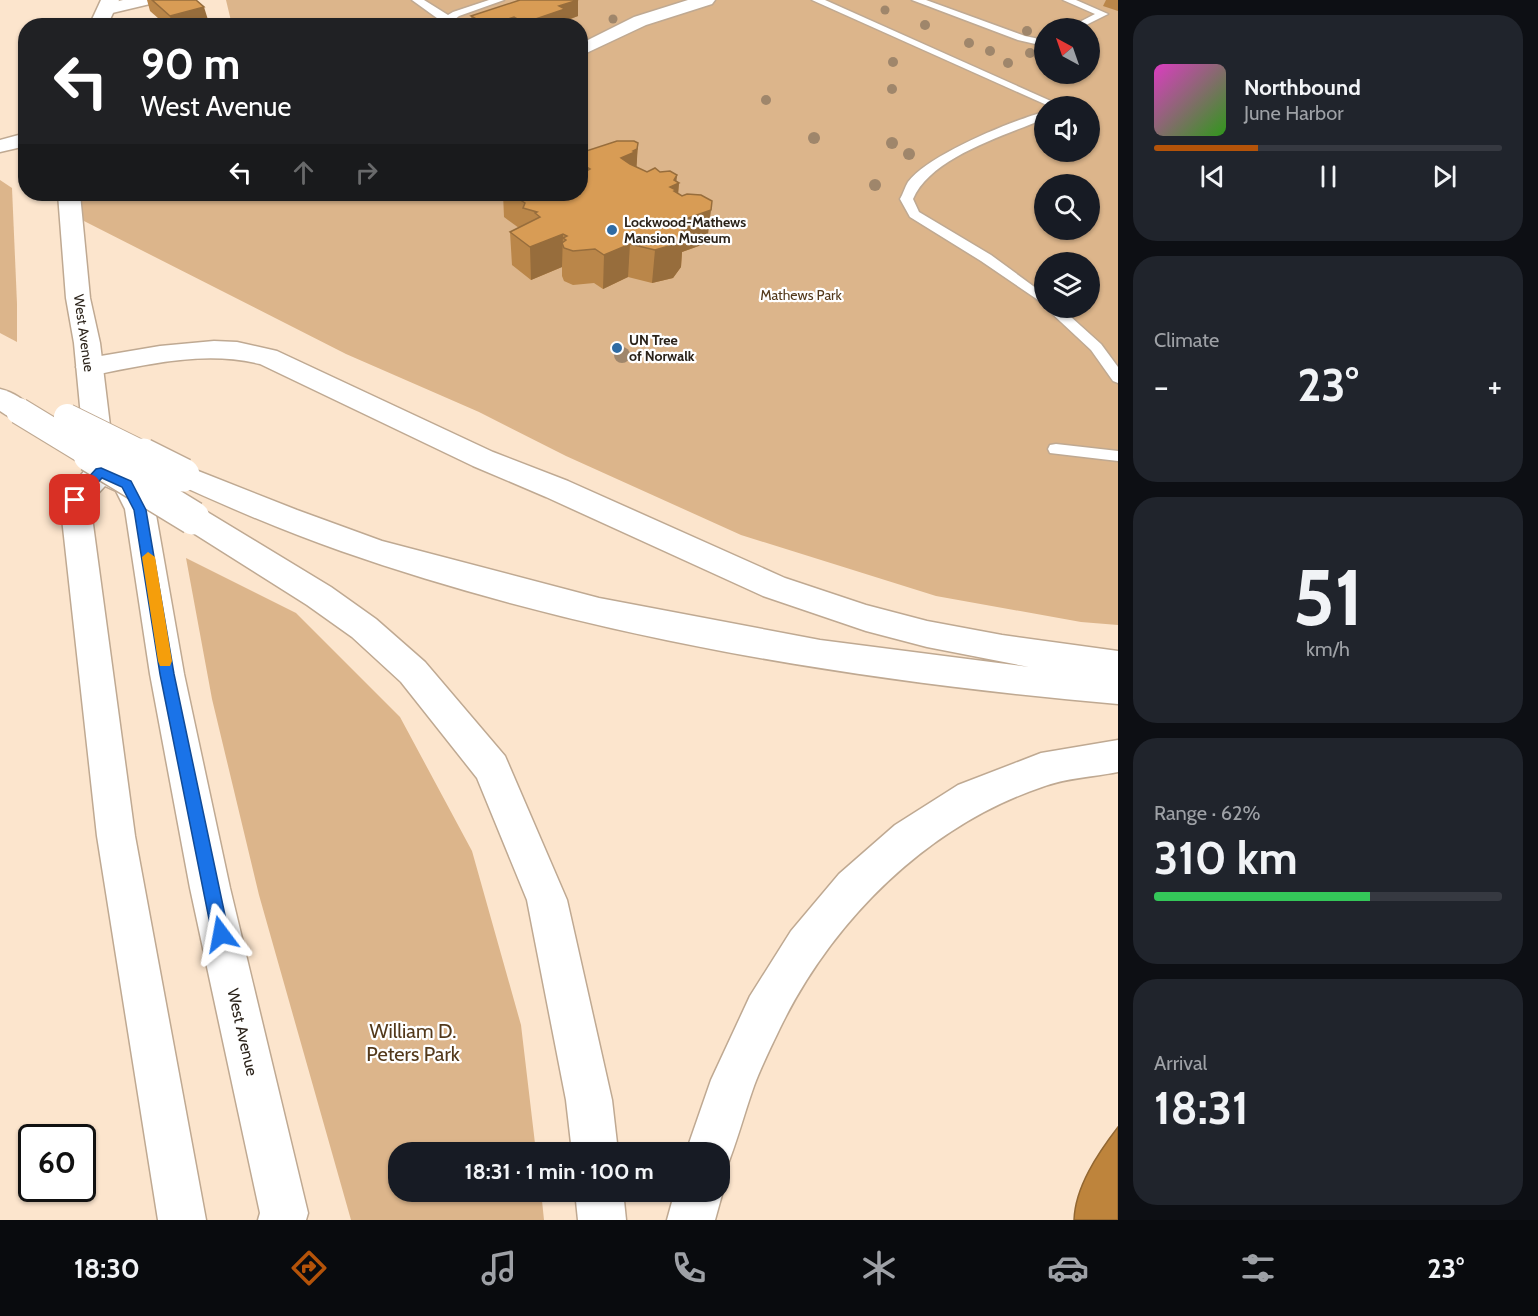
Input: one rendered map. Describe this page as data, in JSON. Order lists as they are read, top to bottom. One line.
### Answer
{"streets":{"main road":["West Avenue"]},"parks":["Mathews Park","William D. Peters Park"],"places":["Lockwood-Mathews Mansion Museum","UN Tree of Norwalk"],"north":"top left","page":{"turn":["90 m","West Avenue"],"song":["Northbound","June Harbor"],"tile":["Climate",["51","km/h"],["Range · 62%","310 km"],["Arrival","18:31"]],"heat":["−","23°","+"],"limit":"60","trip":"18:31 · 1 min · 100 m","tabs":["18:30","23°"]}}
